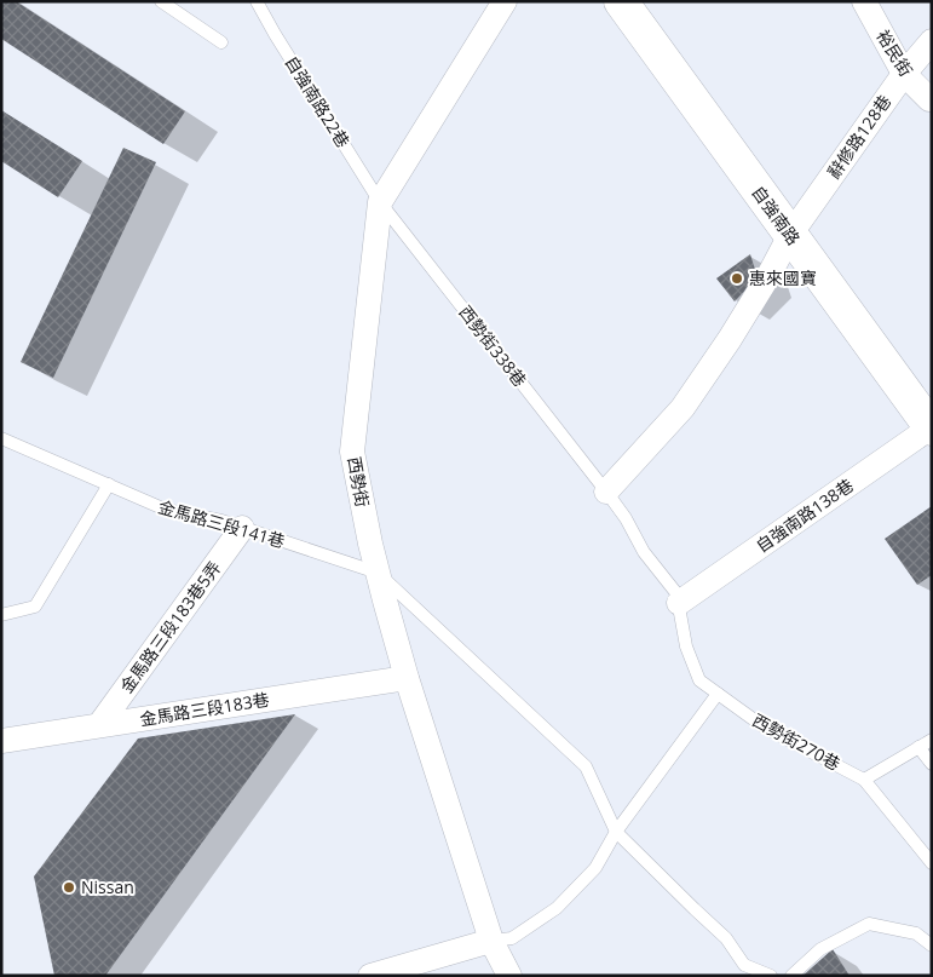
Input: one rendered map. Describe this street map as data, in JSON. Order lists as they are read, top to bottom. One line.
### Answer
{"streets":{"street":["裕民街","辭修路128巷","自強南路","西勢街","自強南路138巷","金馬路三段183巷5弄","金馬路三段183巷"],"lane":["自強南路22巷","西勢街338巷","金馬路三段141巷","西勢街270巷"]},"crossings":[["裕民街","辭修路128巷"],["自強南路22巷","西勢街338巷"],["自強南路22巷","西勢街"],["辭修路128巷","自強南路"],["辭修路128巷","西勢街338巷"],["辭修路128巷","西勢街270巷"],["自強南路","自強南路138巷"],["西勢街338巷","西勢街"],["西勢街338巷","西勢街270巷"],["西勢街","金馬路三段141巷"],["西勢街","金馬路三段183巷"],["自強南路138巷","西勢街270巷"],["金馬路三段141巷","金馬路三段183巷5弄"],["金馬路三段183巷5弄","金馬路三段183巷"]],"places":["惠來國寶","Nissan"]}
